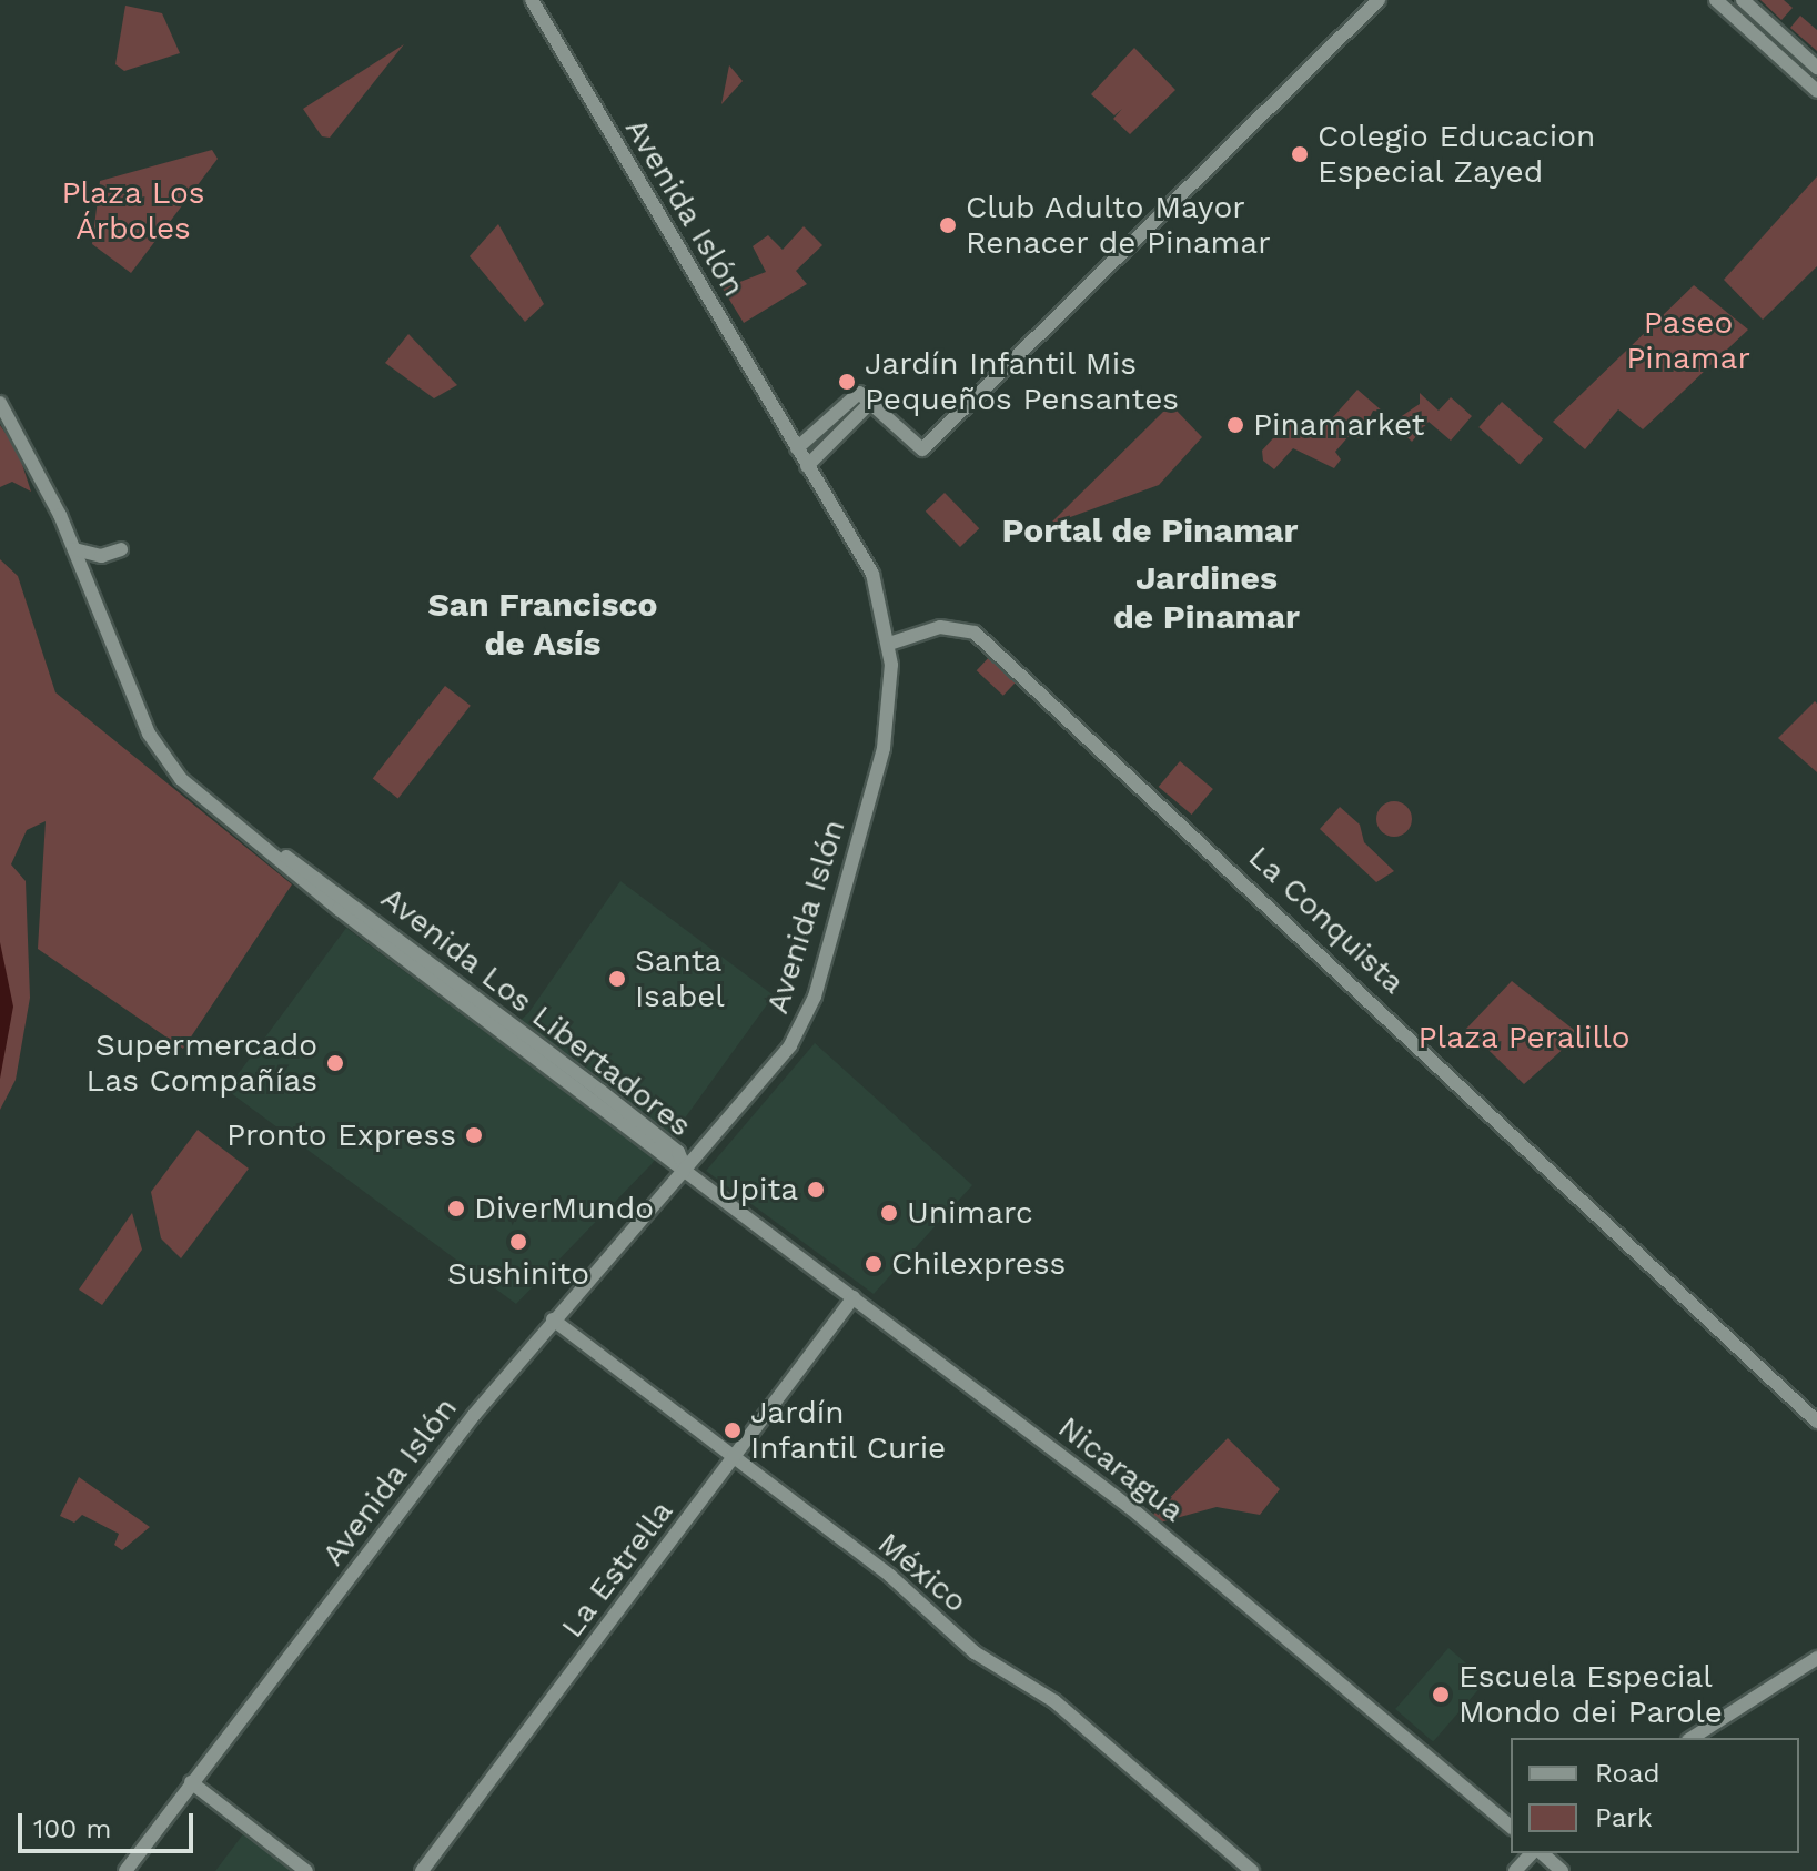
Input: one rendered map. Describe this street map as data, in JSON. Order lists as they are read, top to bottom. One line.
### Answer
{"streets":{"main road":["Avenida Islón","La Conquista","Avenida Los Libertadores","Nicaragua","La Estrella","México"]},"crossings":[["Avenida Islón","La Conquista"],["Avenida Islón","Avenida Los Libertadores"],["Avenida Islón","Nicaragua"],["Avenida Islón","México"],["Avenida Los Libertadores","Nicaragua"],["Nicaragua","La Estrella"],["La Estrella","México"]],"districts":["Portal de Pinamar","Jardines de Pinamar","San Francisco de Asís"],"parks":["Plaza Los Árboles","Paseo Pinamar","Plaza Peralillo"],"places":["Colegio Educacion Especial Zayed","Club Adulto Mayor Renacer de Pinamar","Jardín Infantil Mis Pequeños Pensantes","Pinamarket","Santa Isabel","Supermercado Las Compañías","Pronto Express","Upita","DiverMundo","Unimarc","Sushinito","Chilexpress","Jardín Infantil Curie","Escuela Especial Mondo dei Parole"],"legend":["Road","Park"],"scale_bar":"100 m"}
